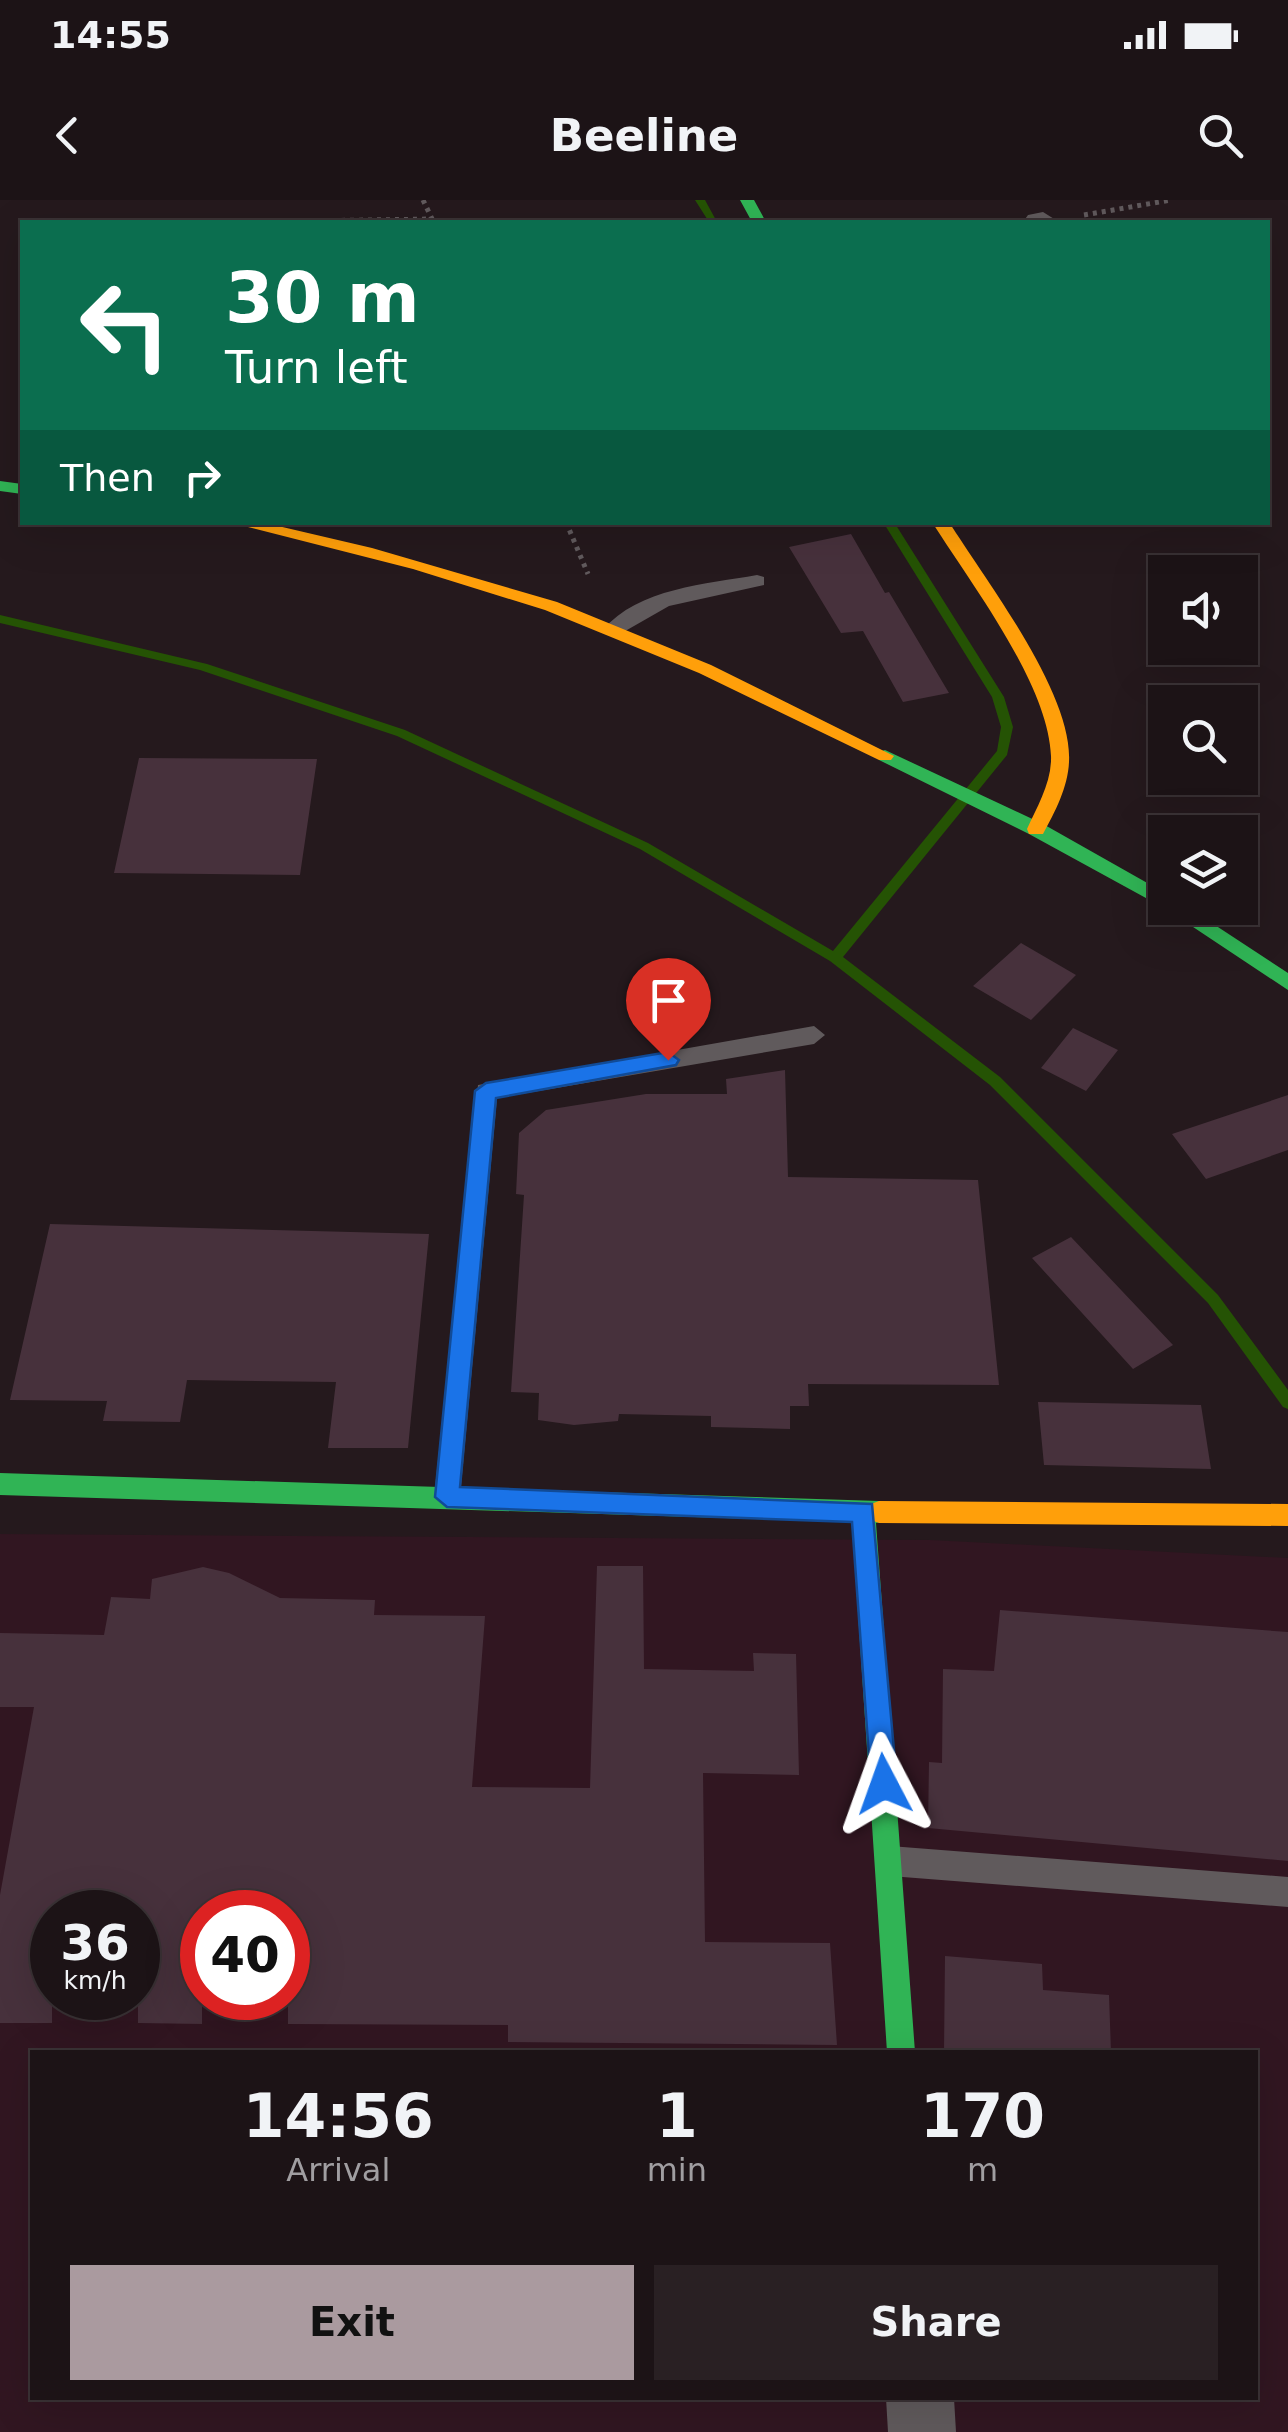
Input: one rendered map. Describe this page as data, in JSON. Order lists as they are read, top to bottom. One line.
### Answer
{"page":{"status":"14:55","header":"Beeline","turn":["30 m","Turn left"],"then":"Then","speed":"36 km/h","limit":"40","eta":["14:56","Arrival","1","min","170","m"],"buttons":["Exit","Share"]}}
